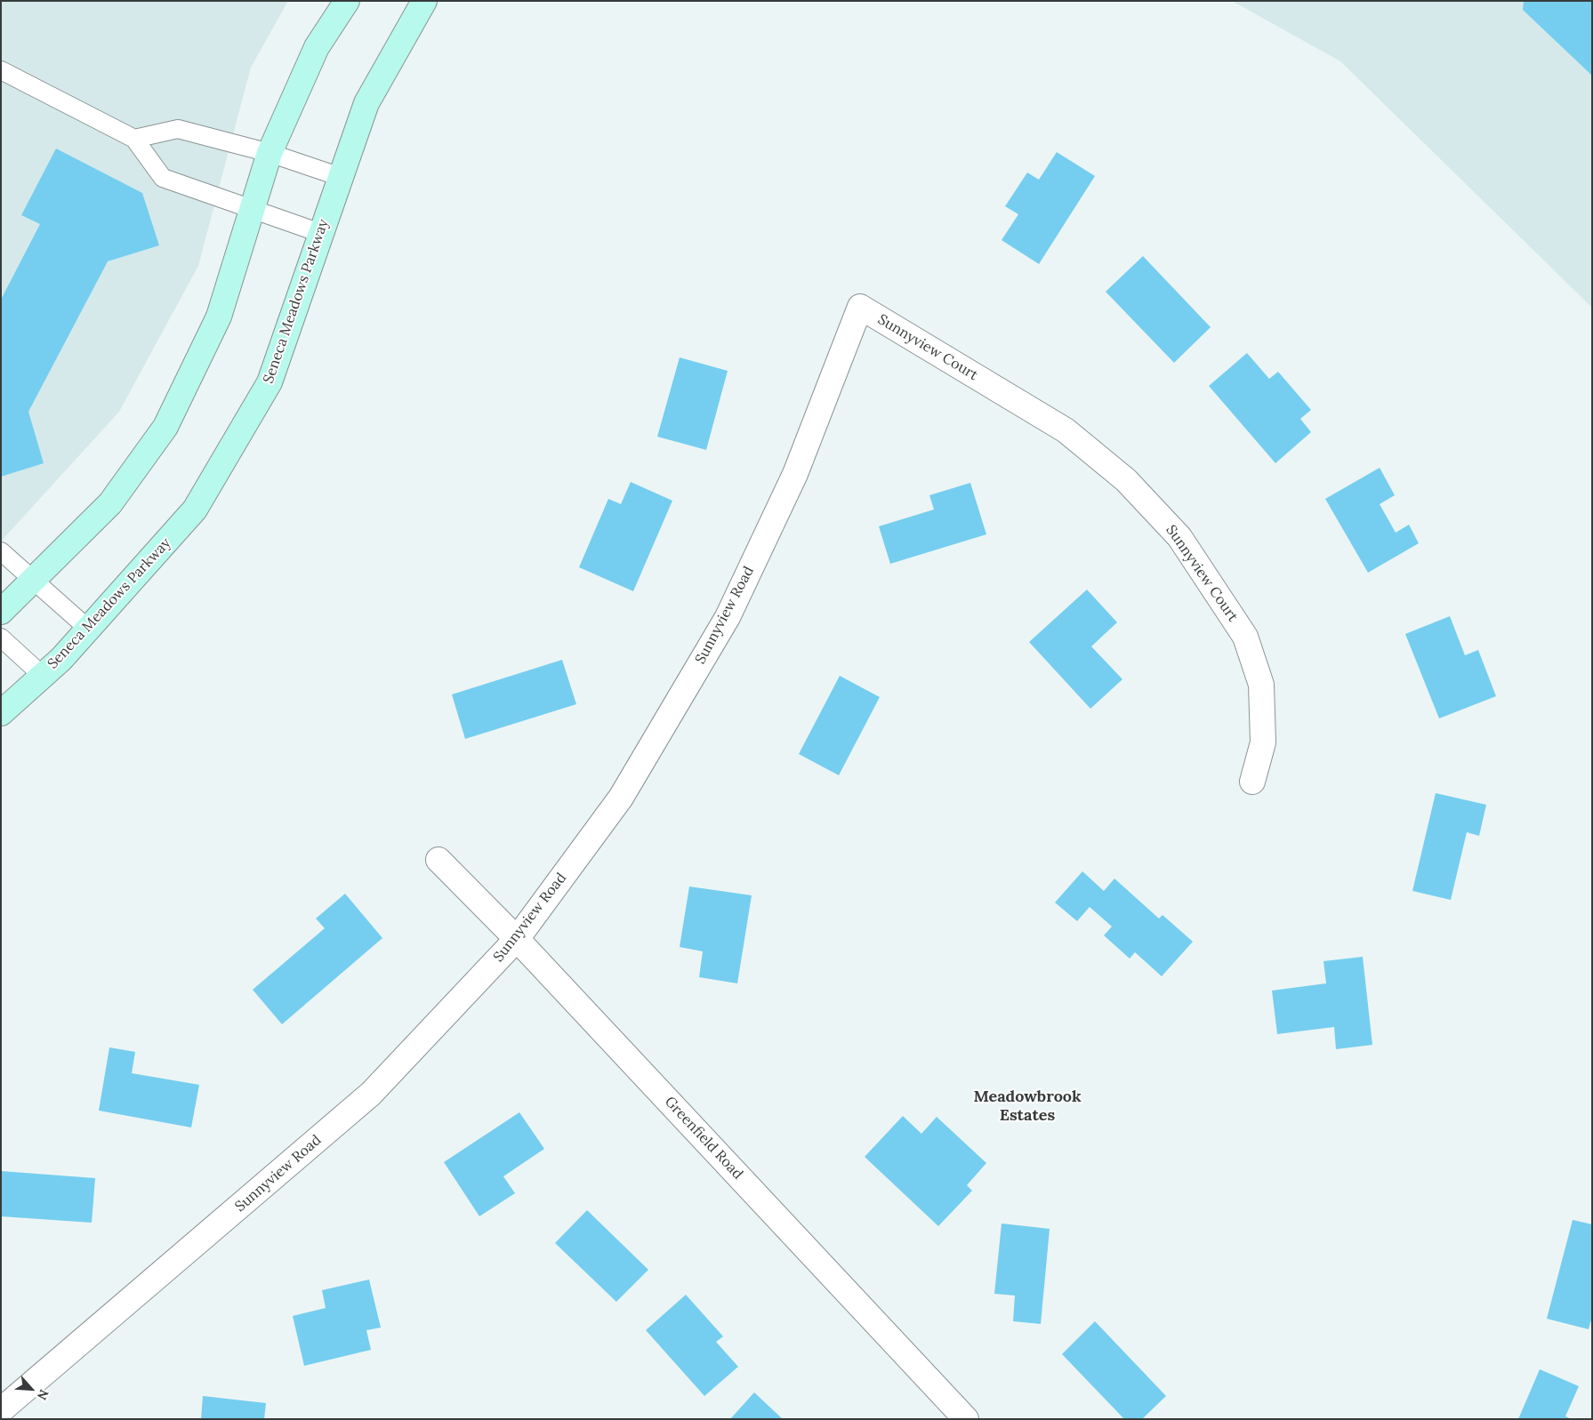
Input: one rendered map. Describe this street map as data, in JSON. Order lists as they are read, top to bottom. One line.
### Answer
{"streets":{"street":["Seneca Meadows Parkway","Sunnyview Court","Sunnyview Road","Greenfield Road"]},"crossings":[["Sunnyview Court","Sunnyview Road"],["Sunnyview Road","Greenfield Road"]],"districts":["Meadowbrook Estates"],"north":"bottom right"}
